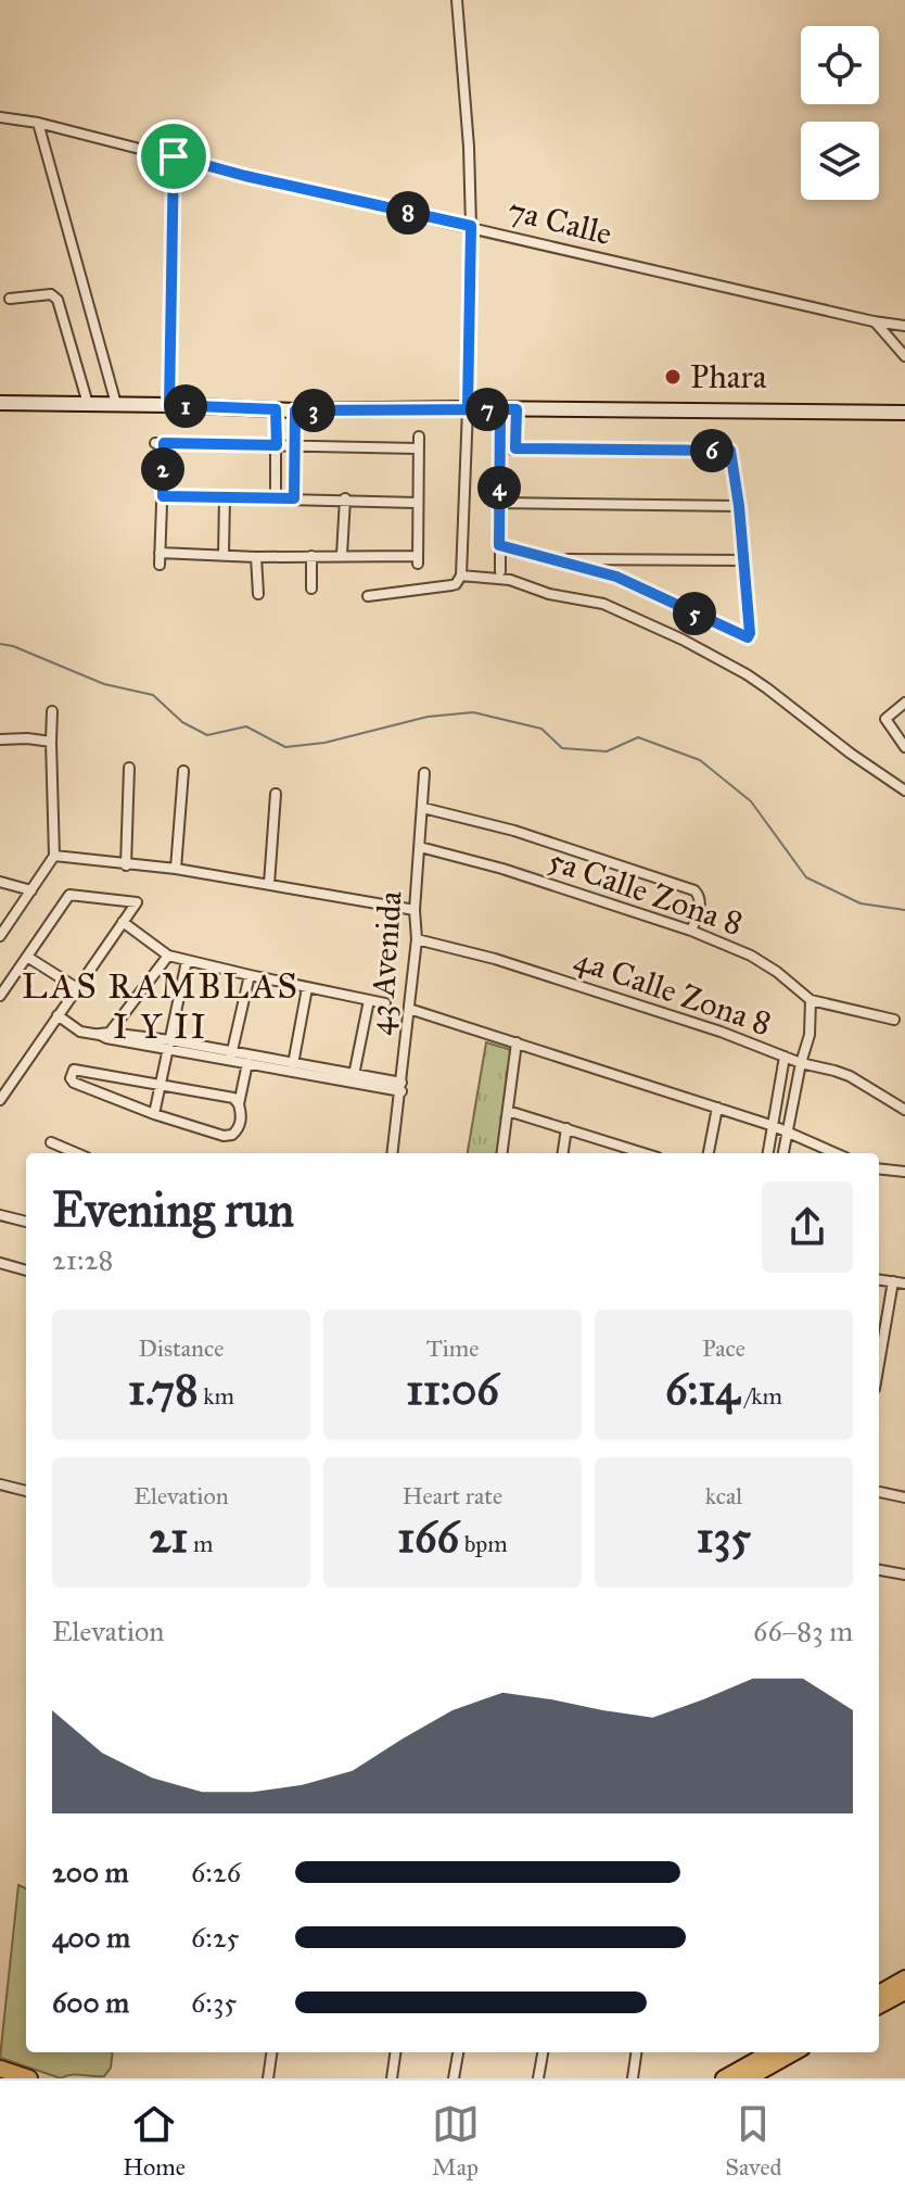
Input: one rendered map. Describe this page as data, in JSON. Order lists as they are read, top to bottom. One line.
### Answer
{"streets":{"street":["7a Calle","5a Calle Zona 8","43 Avenida","4a Calle Zona 8"]},"crossings":[["5a Calle Zona 8","43 Avenida"],["43 Avenida","4a Calle Zona 8"]],"districts":["LAS RAMBLAS I Y II"],"places":["Phara"],"page":{"pins":["8","1","7","3","6","2","4","5"],"heading":["Evening run","21:28"],"stats":[["Distance","1.78 km"],["Time","11:06"],["Pace","6:14 /km"],["Elevation","21 m"],["Heart rate","166 bpm"],["kcal","135"]],"chart":["Elevation","66–83 m"],"list":[{"name":"200 m","note":"6:26"},{"name":"400 m","note":"6:25"},{"name":"600 m","note":"6:35"}],"tabs":["Home","Map","Saved"]}}
